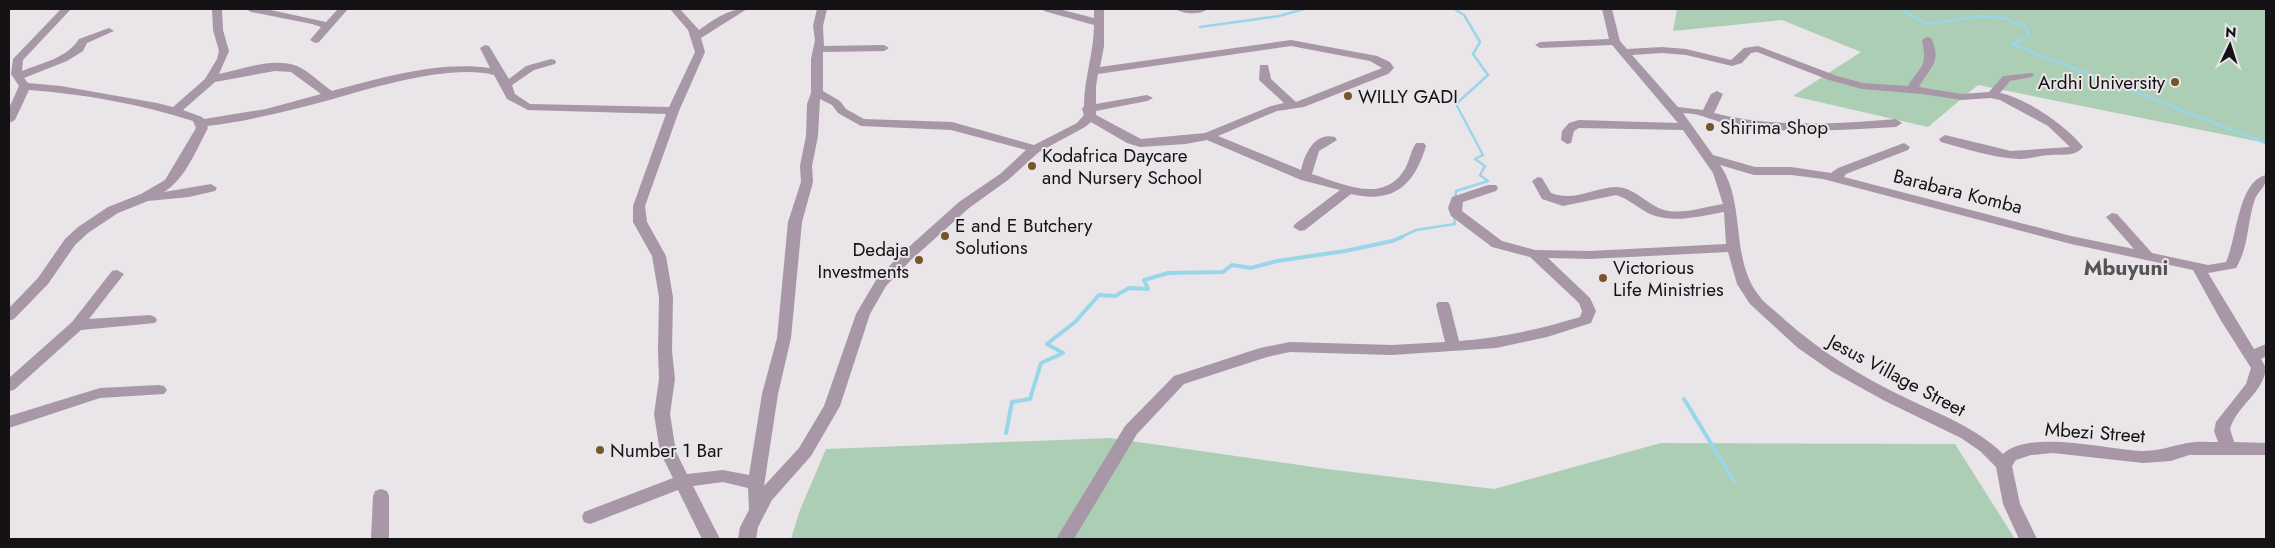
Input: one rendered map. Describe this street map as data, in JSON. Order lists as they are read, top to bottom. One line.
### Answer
{"streets":{"street":["Barabara Komba","Jesus Village Street","Mbezi Street"]},"crossings":[["Barabara Komba","Jesus Village Street"],["Jesus Village Street","Mbezi Street"]],"districts":["Mbuyuni"],"places":["Ardhi University","WILLY GADI","Shirima Shop","Kodafrica Daycare and Nursery School","E and E Butchery Solutions","Dedaja Investments","Victorious Life Ministries","Number 1 Bar"],"north":"top"}
